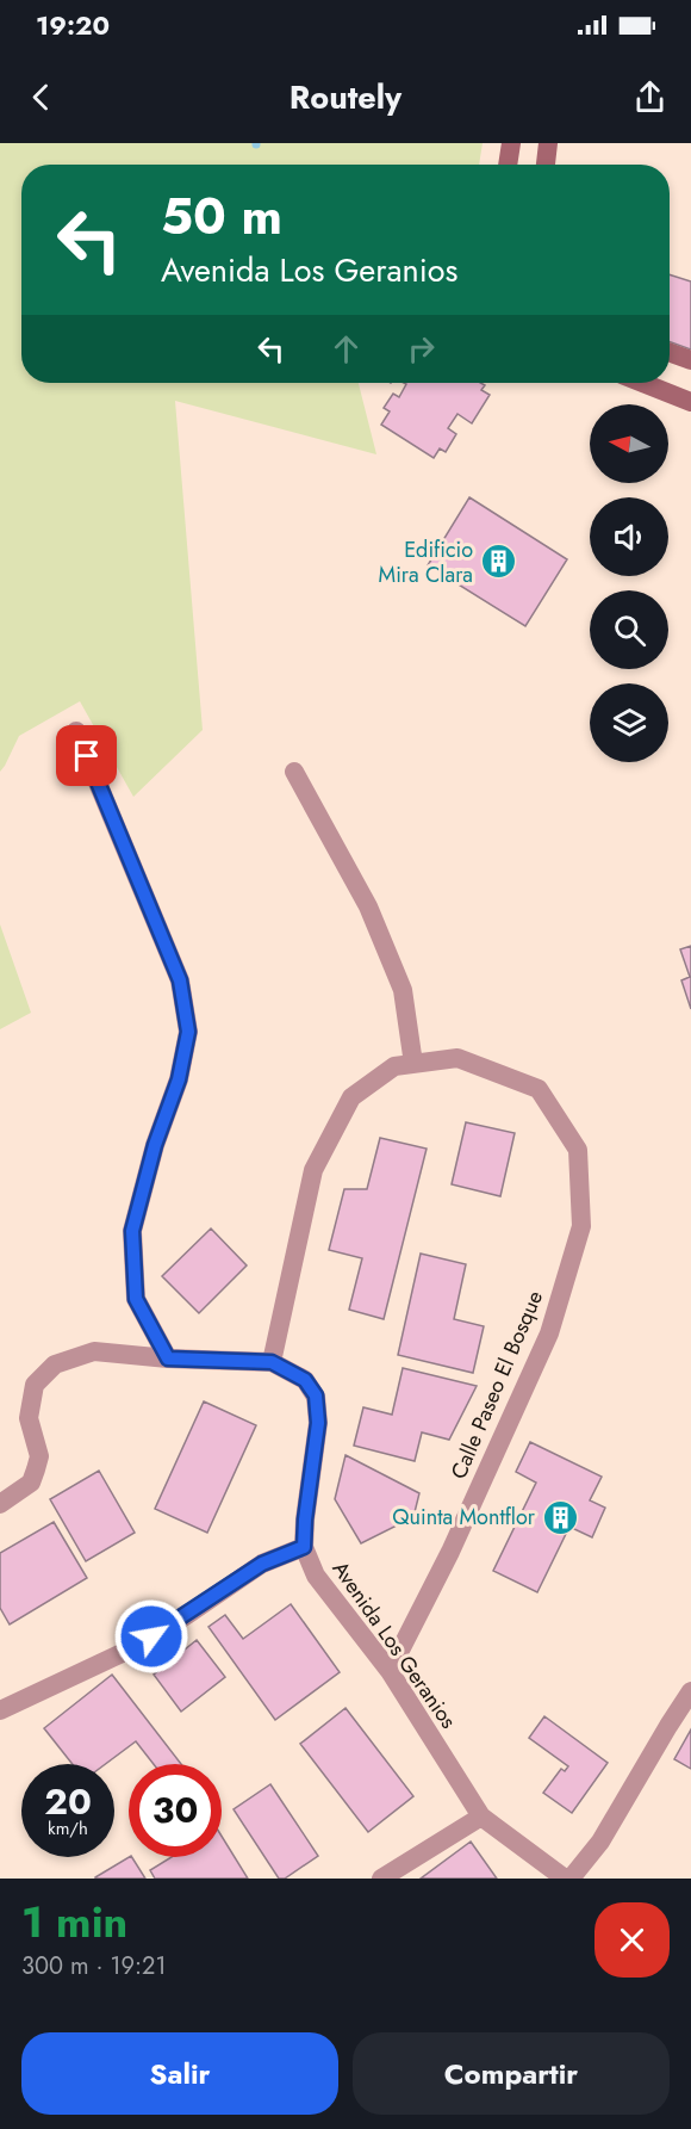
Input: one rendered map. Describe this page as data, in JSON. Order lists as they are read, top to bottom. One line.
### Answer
{"streets":{"street":["Calle Paseo El Bosque","Avenida Los Geranios"]},"crossings":[["Calle Paseo El Bosque","Avenida Los Geranios"]],"places":{"building":["Edificio Mira Clara","Quinta Montflor"]},"north":"left","page":{"status":"19:20","header":"Routely","turn":["50 m","Avenida Los Geranios"],"speed":"20 km/h","limit":"30","heading":["1 min","300 m · 19:21"],"buttons":["Salir","Compartir"]}}
